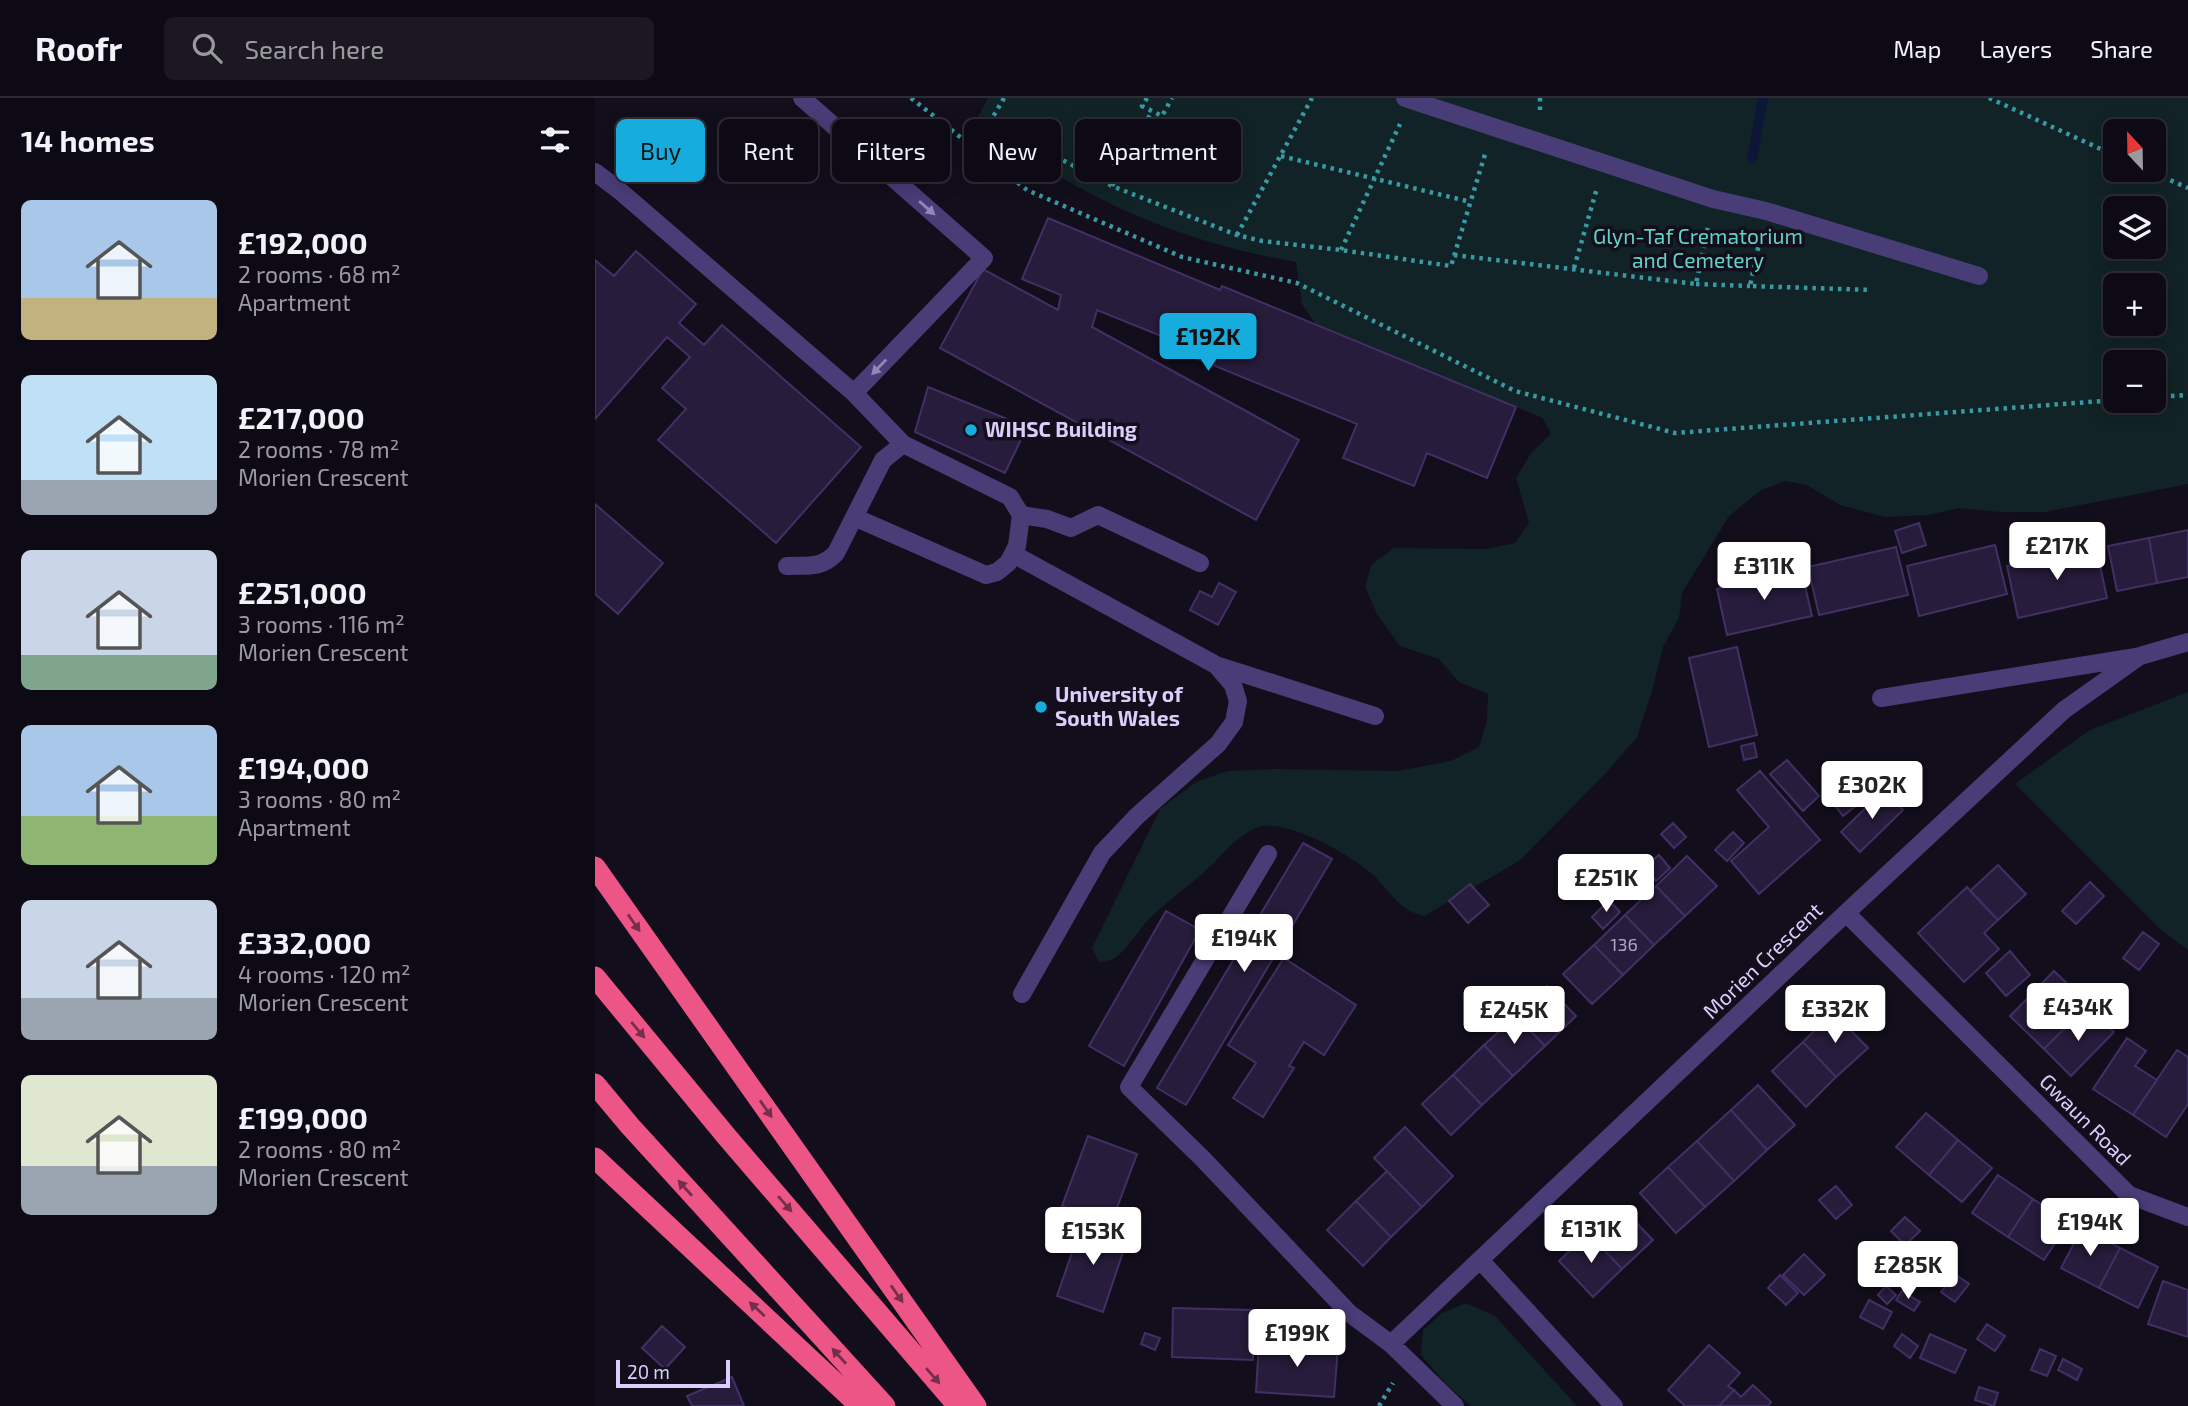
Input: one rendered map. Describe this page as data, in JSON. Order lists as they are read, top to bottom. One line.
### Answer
{"streets":{"street":["Morien Crescent","Gwaun Road"]},"crossings":[["Morien Crescent","Gwaun Road"]],"parks":["Glyn-Taf Crematorium and Cemetery"],"places":["WIHSC Building","University of South Wales"],"house_numbers":["136"],"scale_bar":"20 m","north":"top","page":{"header":"Roofr","search":"Search here","nav":["Map","Layers","Share"],"heading":"14 homes","map_buttons":["+","−"],"chip":["Buy","Rent","Filters","New","Apartment"],"list":[{"name":"£192,000","note":"2 rooms · 68 m² · Apartment"},{"name":"£217,000","note":"2 rooms · 78 m² · Morien Crescent"},{"name":"£251,000","note":"3 rooms · 116 m² · Morien Crescent"},{"name":"£194,000","note":"3 rooms · 80 m² · Apartment"},{"name":"£332,000","note":"4 rooms · 120 m² · Morien Crescent"},{"name":"£199,000","note":"2 rooms · 80 m² · Morien Crescent"}],"price":["£192K","£217K","£311K","£302K","£251K","£194K","£434K","£332K","£245K","£194K","£131K","£153K","£285K","£199K"],"scale":"20 m"}}
